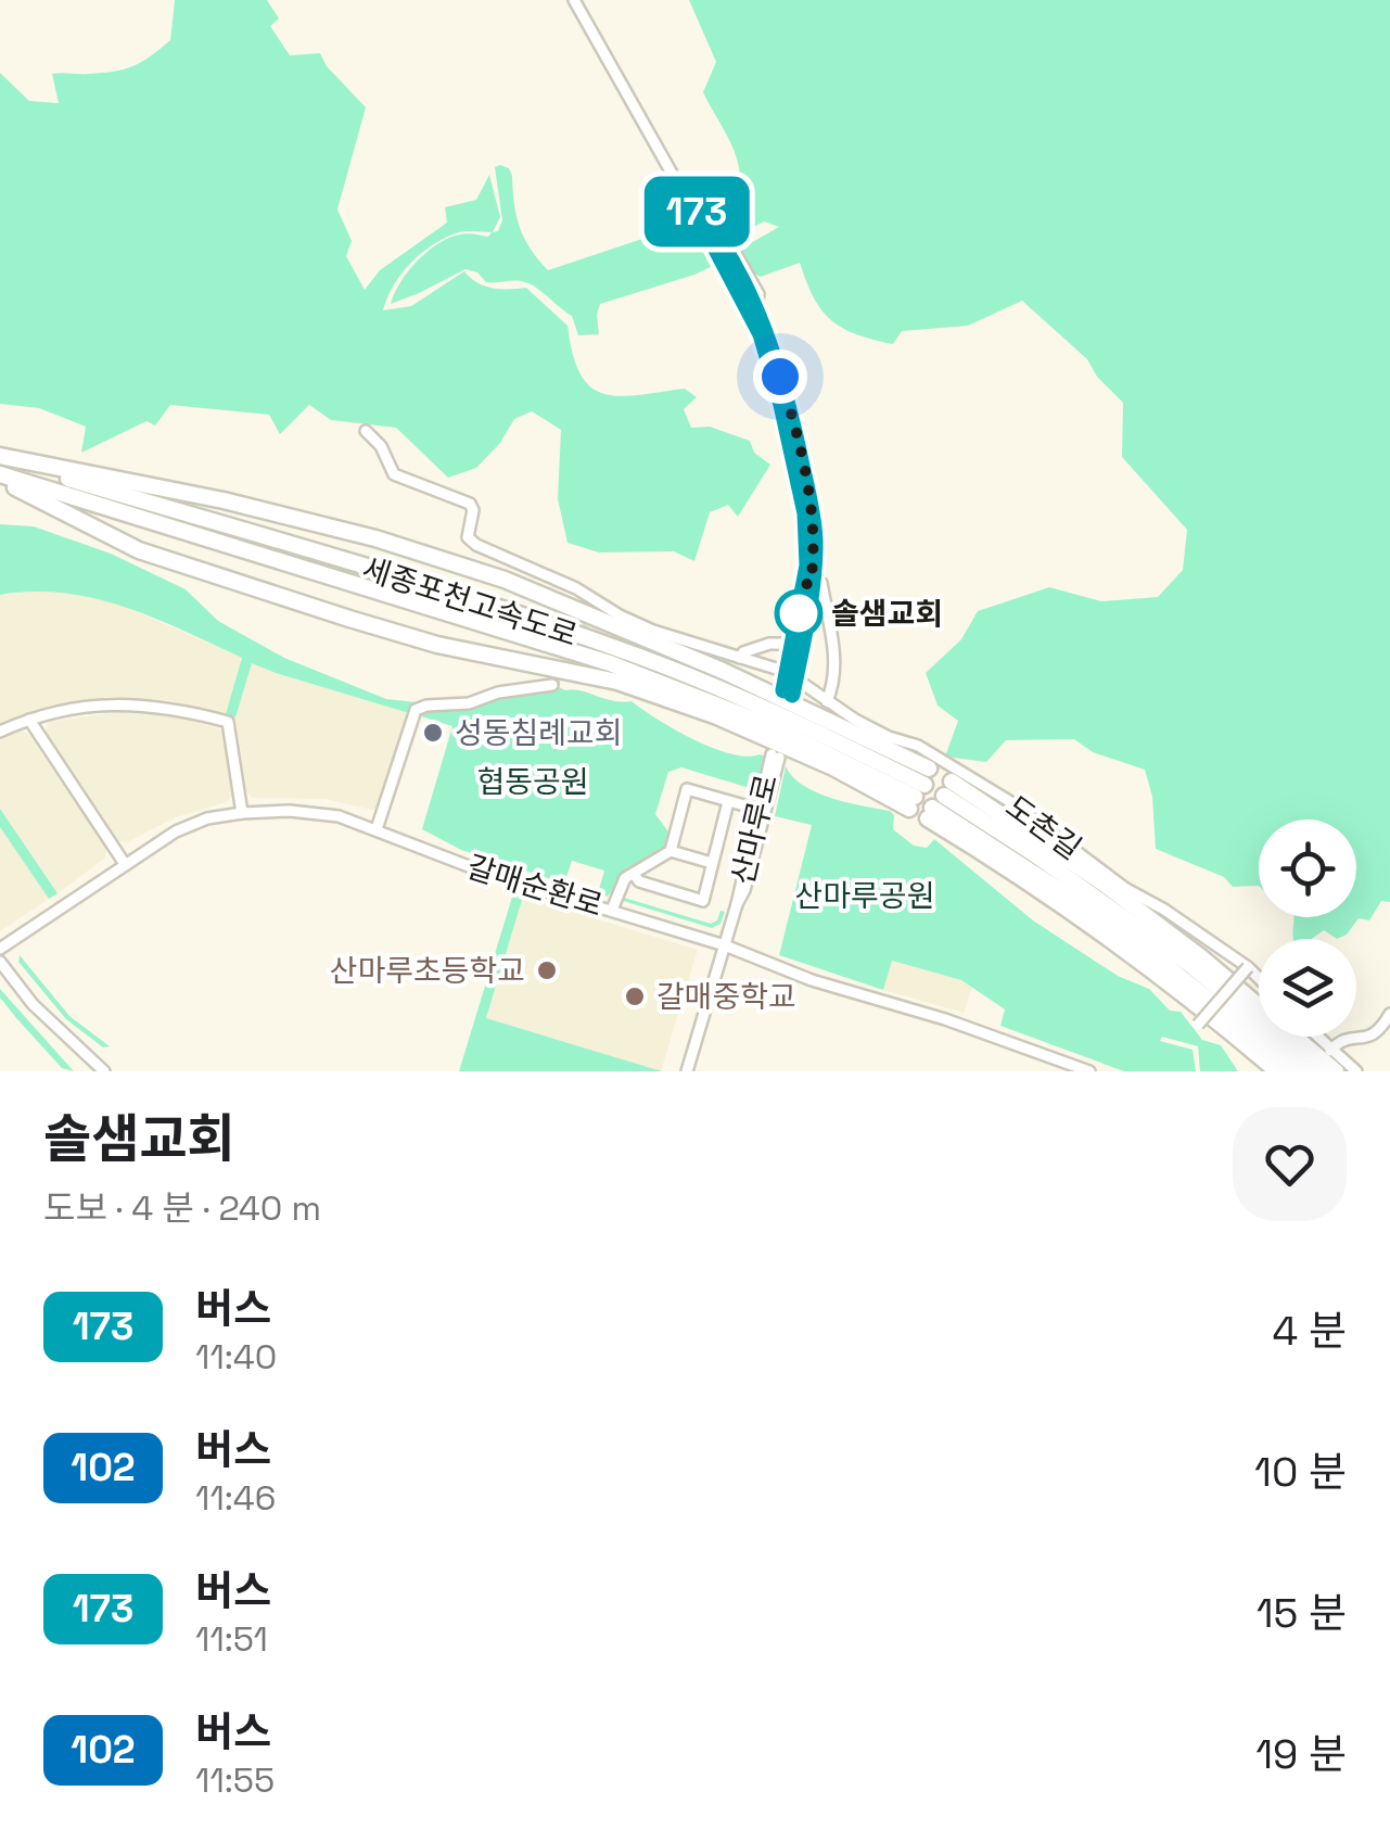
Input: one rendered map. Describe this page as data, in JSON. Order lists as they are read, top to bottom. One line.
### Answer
{"streets":{"highway":["세종포천고속도로"],"street":["도촌길","산마루로","갈매순환로"]},"crossings":[["산마루로","갈매순환로"]],"parks":["협동공원","산마루공원"],"places":["솔샘교회","성동침례교회","산마루초등학교","갈매중학교"],"lines":["bus line 173"],"page":{"on_map":"173","heading":["솔샘교회","도보 · 4 분 · 240 m"],"list":[{"mark":"173","name":"버스","note":"11:40","value":"4 분"},{"mark":"102","name":"버스","note":"11:46","value":"10 분"},{"mark":"173","name":"버스","note":"11:51","value":"15 분"},{"mark":"102","name":"버스","note":"11:55","value":"19 분"}]}}
